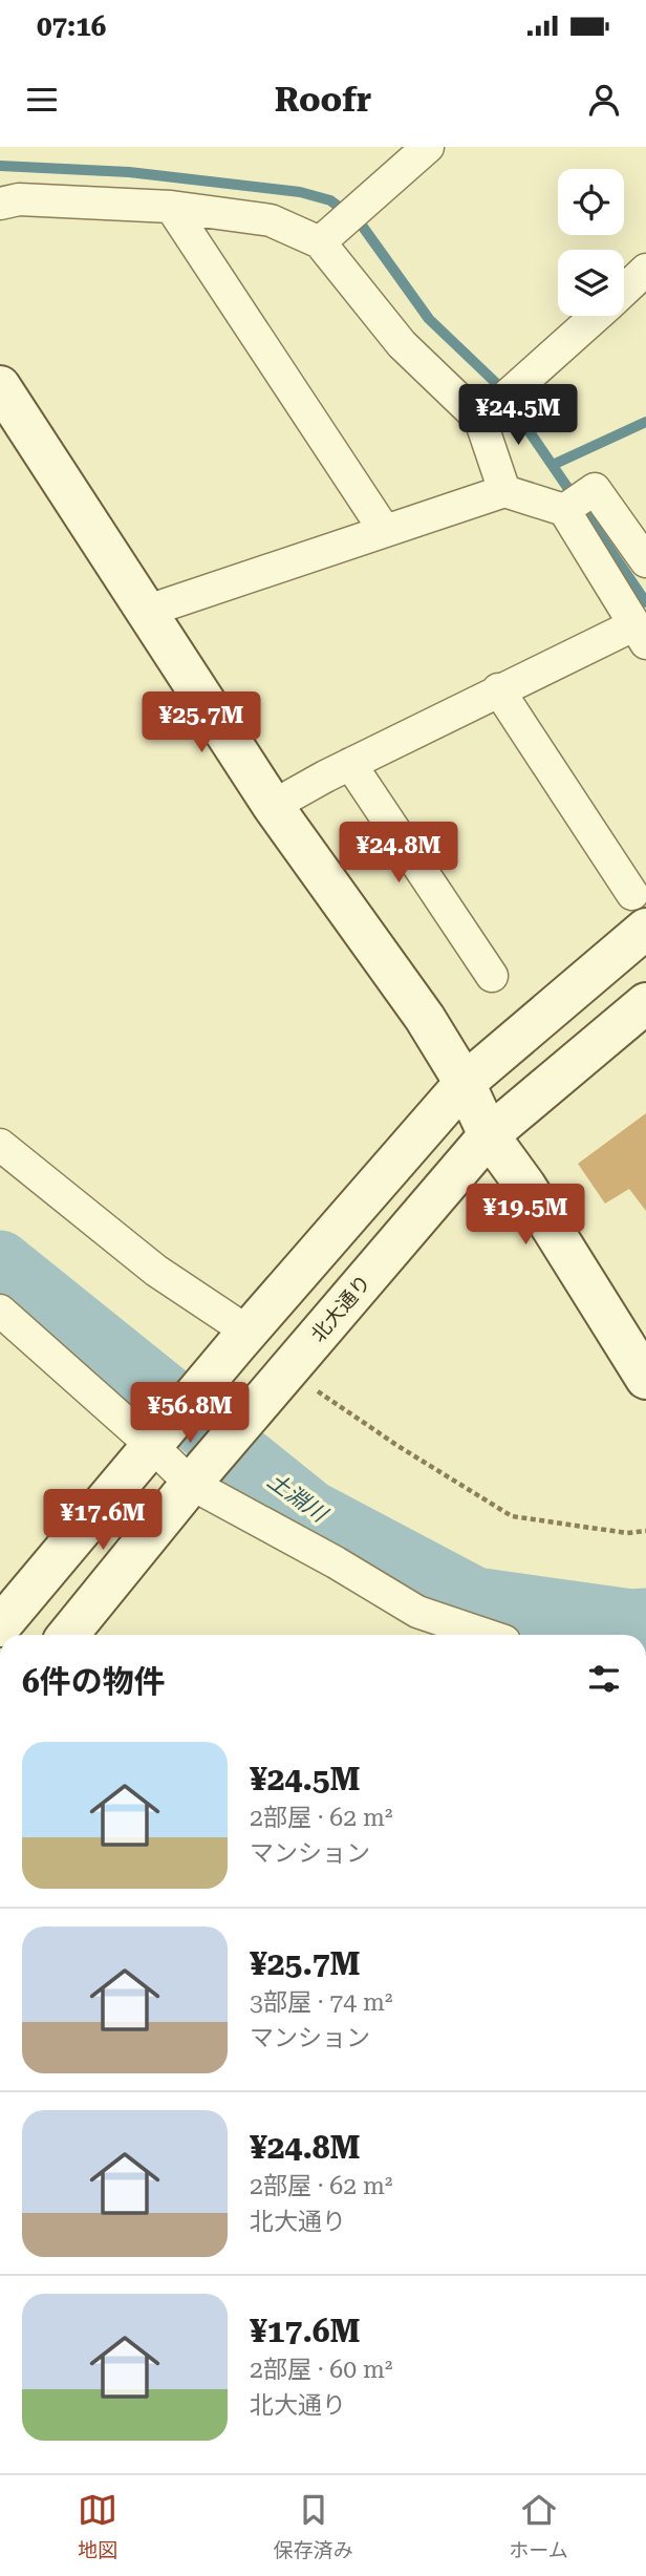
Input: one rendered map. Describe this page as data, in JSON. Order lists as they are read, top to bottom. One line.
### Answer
{"streets":{"street":["北大通り"]},"water":["土淵川"],"page":{"status":"07:16","header":"Roofr","price":["¥24.5M","¥25.7M","¥24.8M","¥19.5M","¥56.8M","¥17.6M"],"heading":"6件の物件","list":[{"name":"¥24.5M","note":"2部屋 · 62 m² · マンション"},{"name":"¥25.7M","note":"3部屋 · 74 m² · マンション"},{"name":"¥24.8M","note":"2部屋 · 62 m² · 北大通り"},{"name":"¥17.6M","note":"2部屋 · 60 m² · 北大通り"}],"tabs":["地図","保存済み","ホーム"]}}
